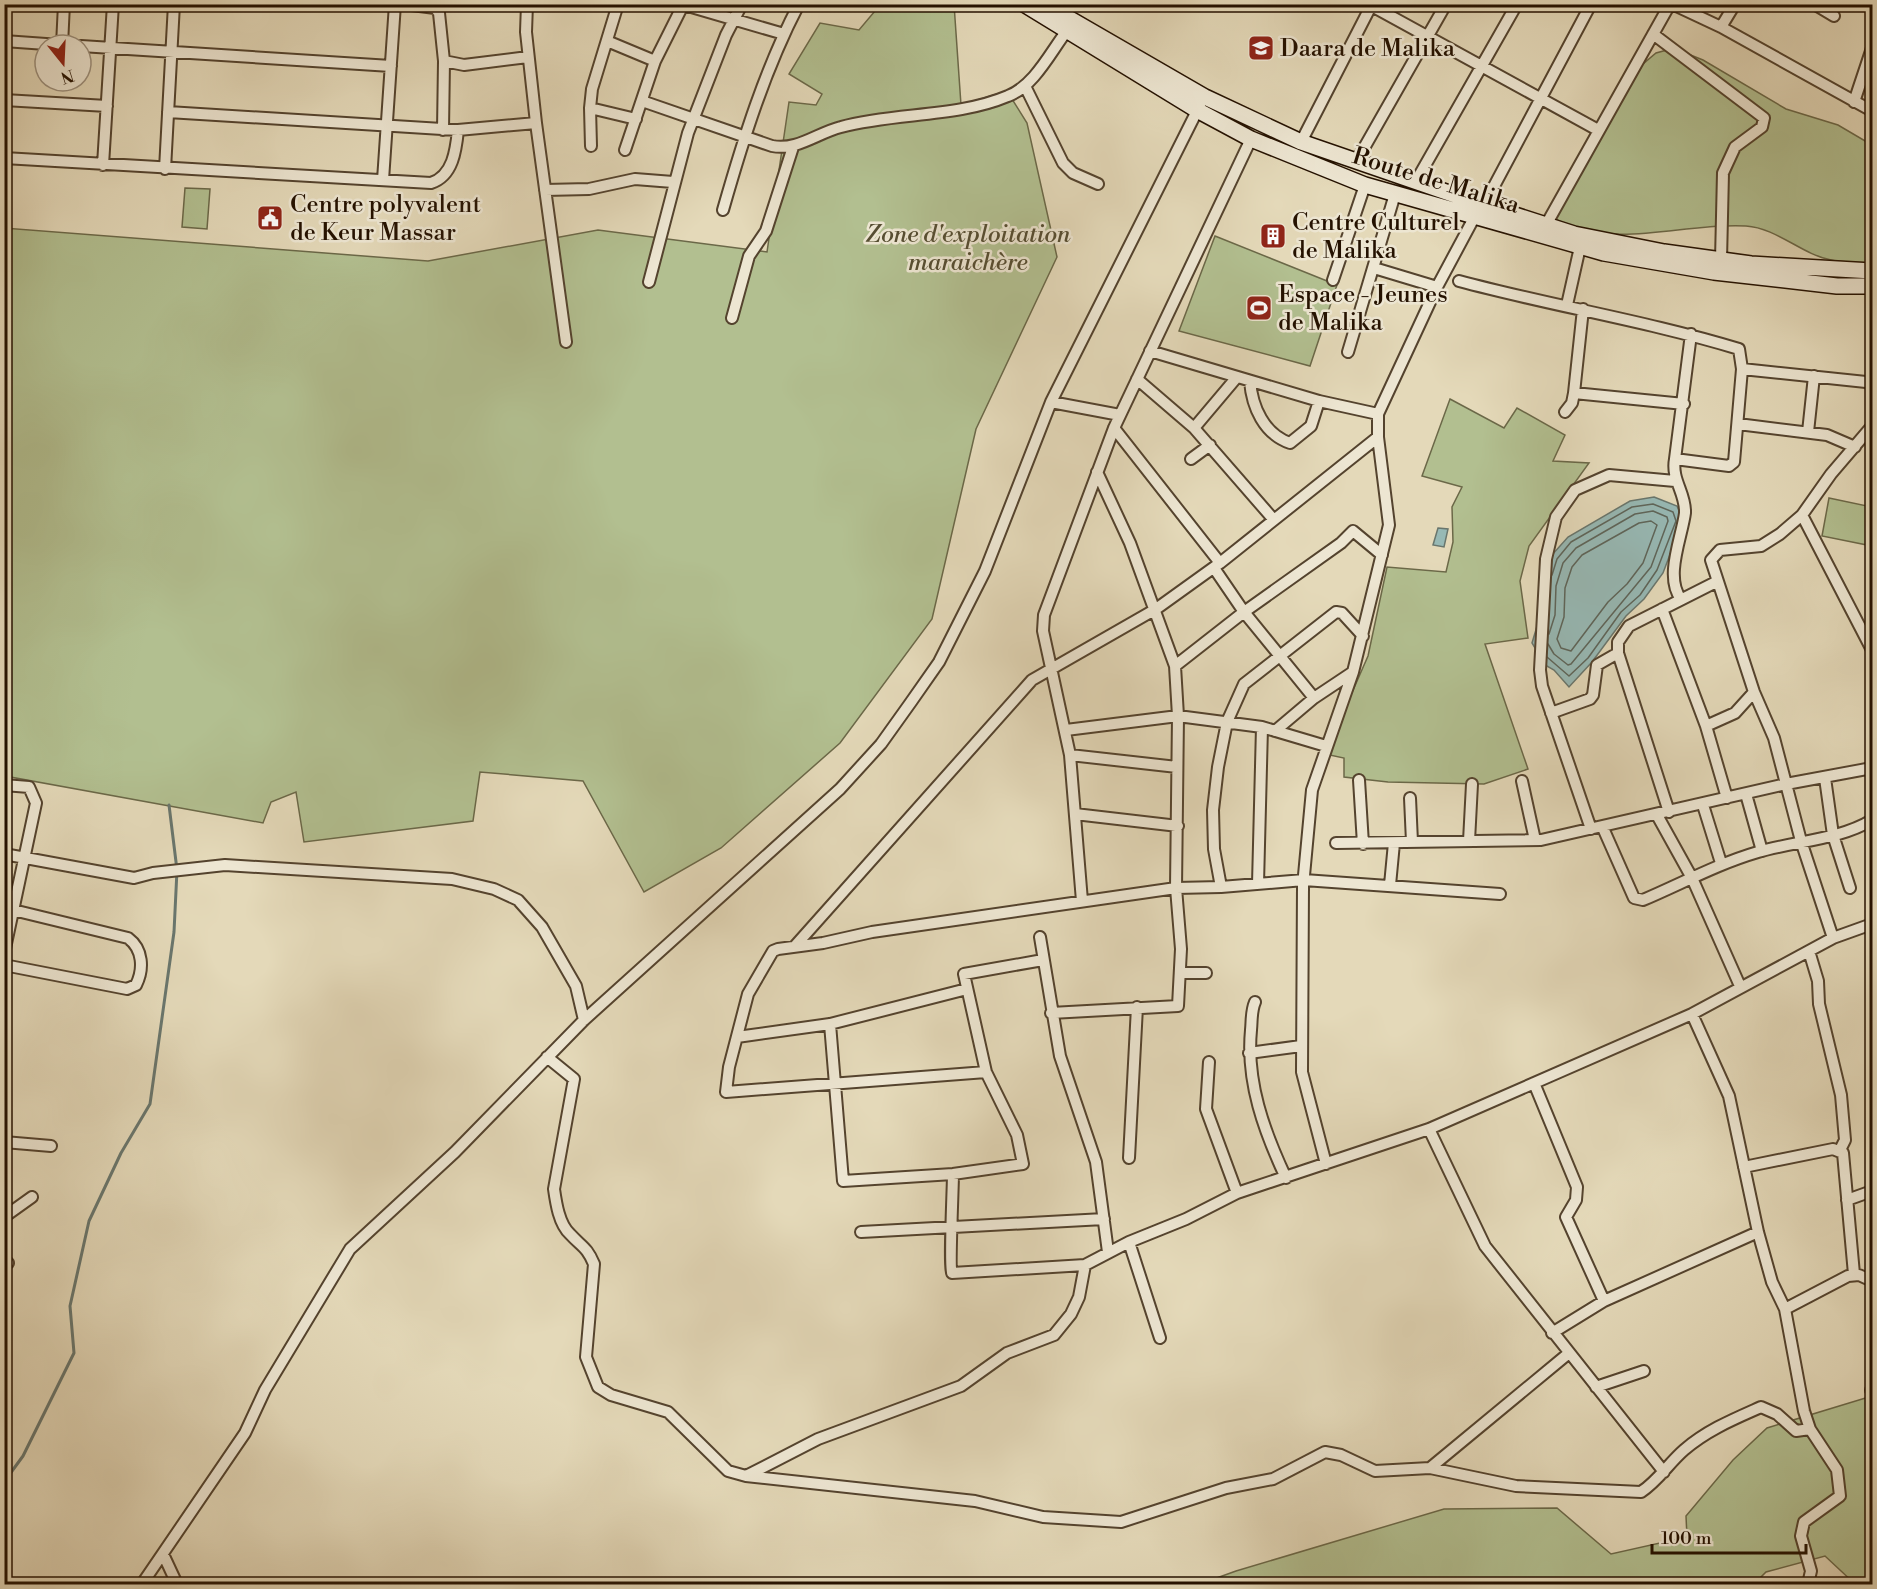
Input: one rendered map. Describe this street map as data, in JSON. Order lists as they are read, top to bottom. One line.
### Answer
{"streets":{"main road":["Route de Malika"]},"parks":["Zone d'exploitation maraichère"],"places":{"school or university":["Daara de Malika"],"public building":["Centre polyvalent de Keur Massar"],"building":["Centre Culturel de Malika"],"sports":["Espace - Jeunes de Malika"]},"scale_bar":"100 m","north":"bottom"}
